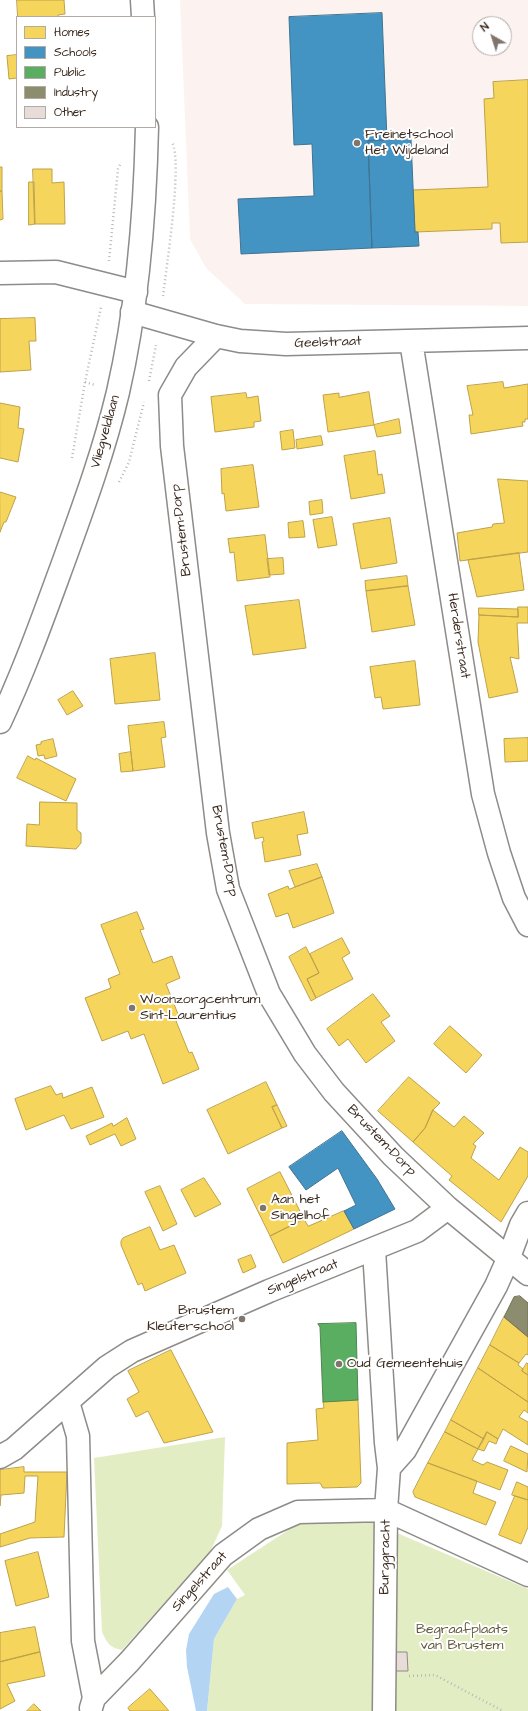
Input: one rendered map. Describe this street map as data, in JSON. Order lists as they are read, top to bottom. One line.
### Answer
{"streets":{"street":["Geelstraat","Vliegveldlaan","Brustem-Dorp","Herderstraat","Singelstraat","Burggracht"]},"crossings":[["Geelstraat","Vliegveldlaan"],["Geelstraat","Brustem-Dorp"],["Geelstraat","Herderstraat"],["Brustem-Dorp","Singelstraat"],["Singelstraat","Burggracht"]],"parks":["Begraafplaats van Brustem"],"places":["Freinetschool Het Wijdeland","Woonzorgcentrum Sint-Laurentius","Aan het Singelhof","Brustem Kleuterschool","Oud Gemeentehuis"],"legend":["Homes","Schools","Public","Industry","Other"],"north":"top left"}
